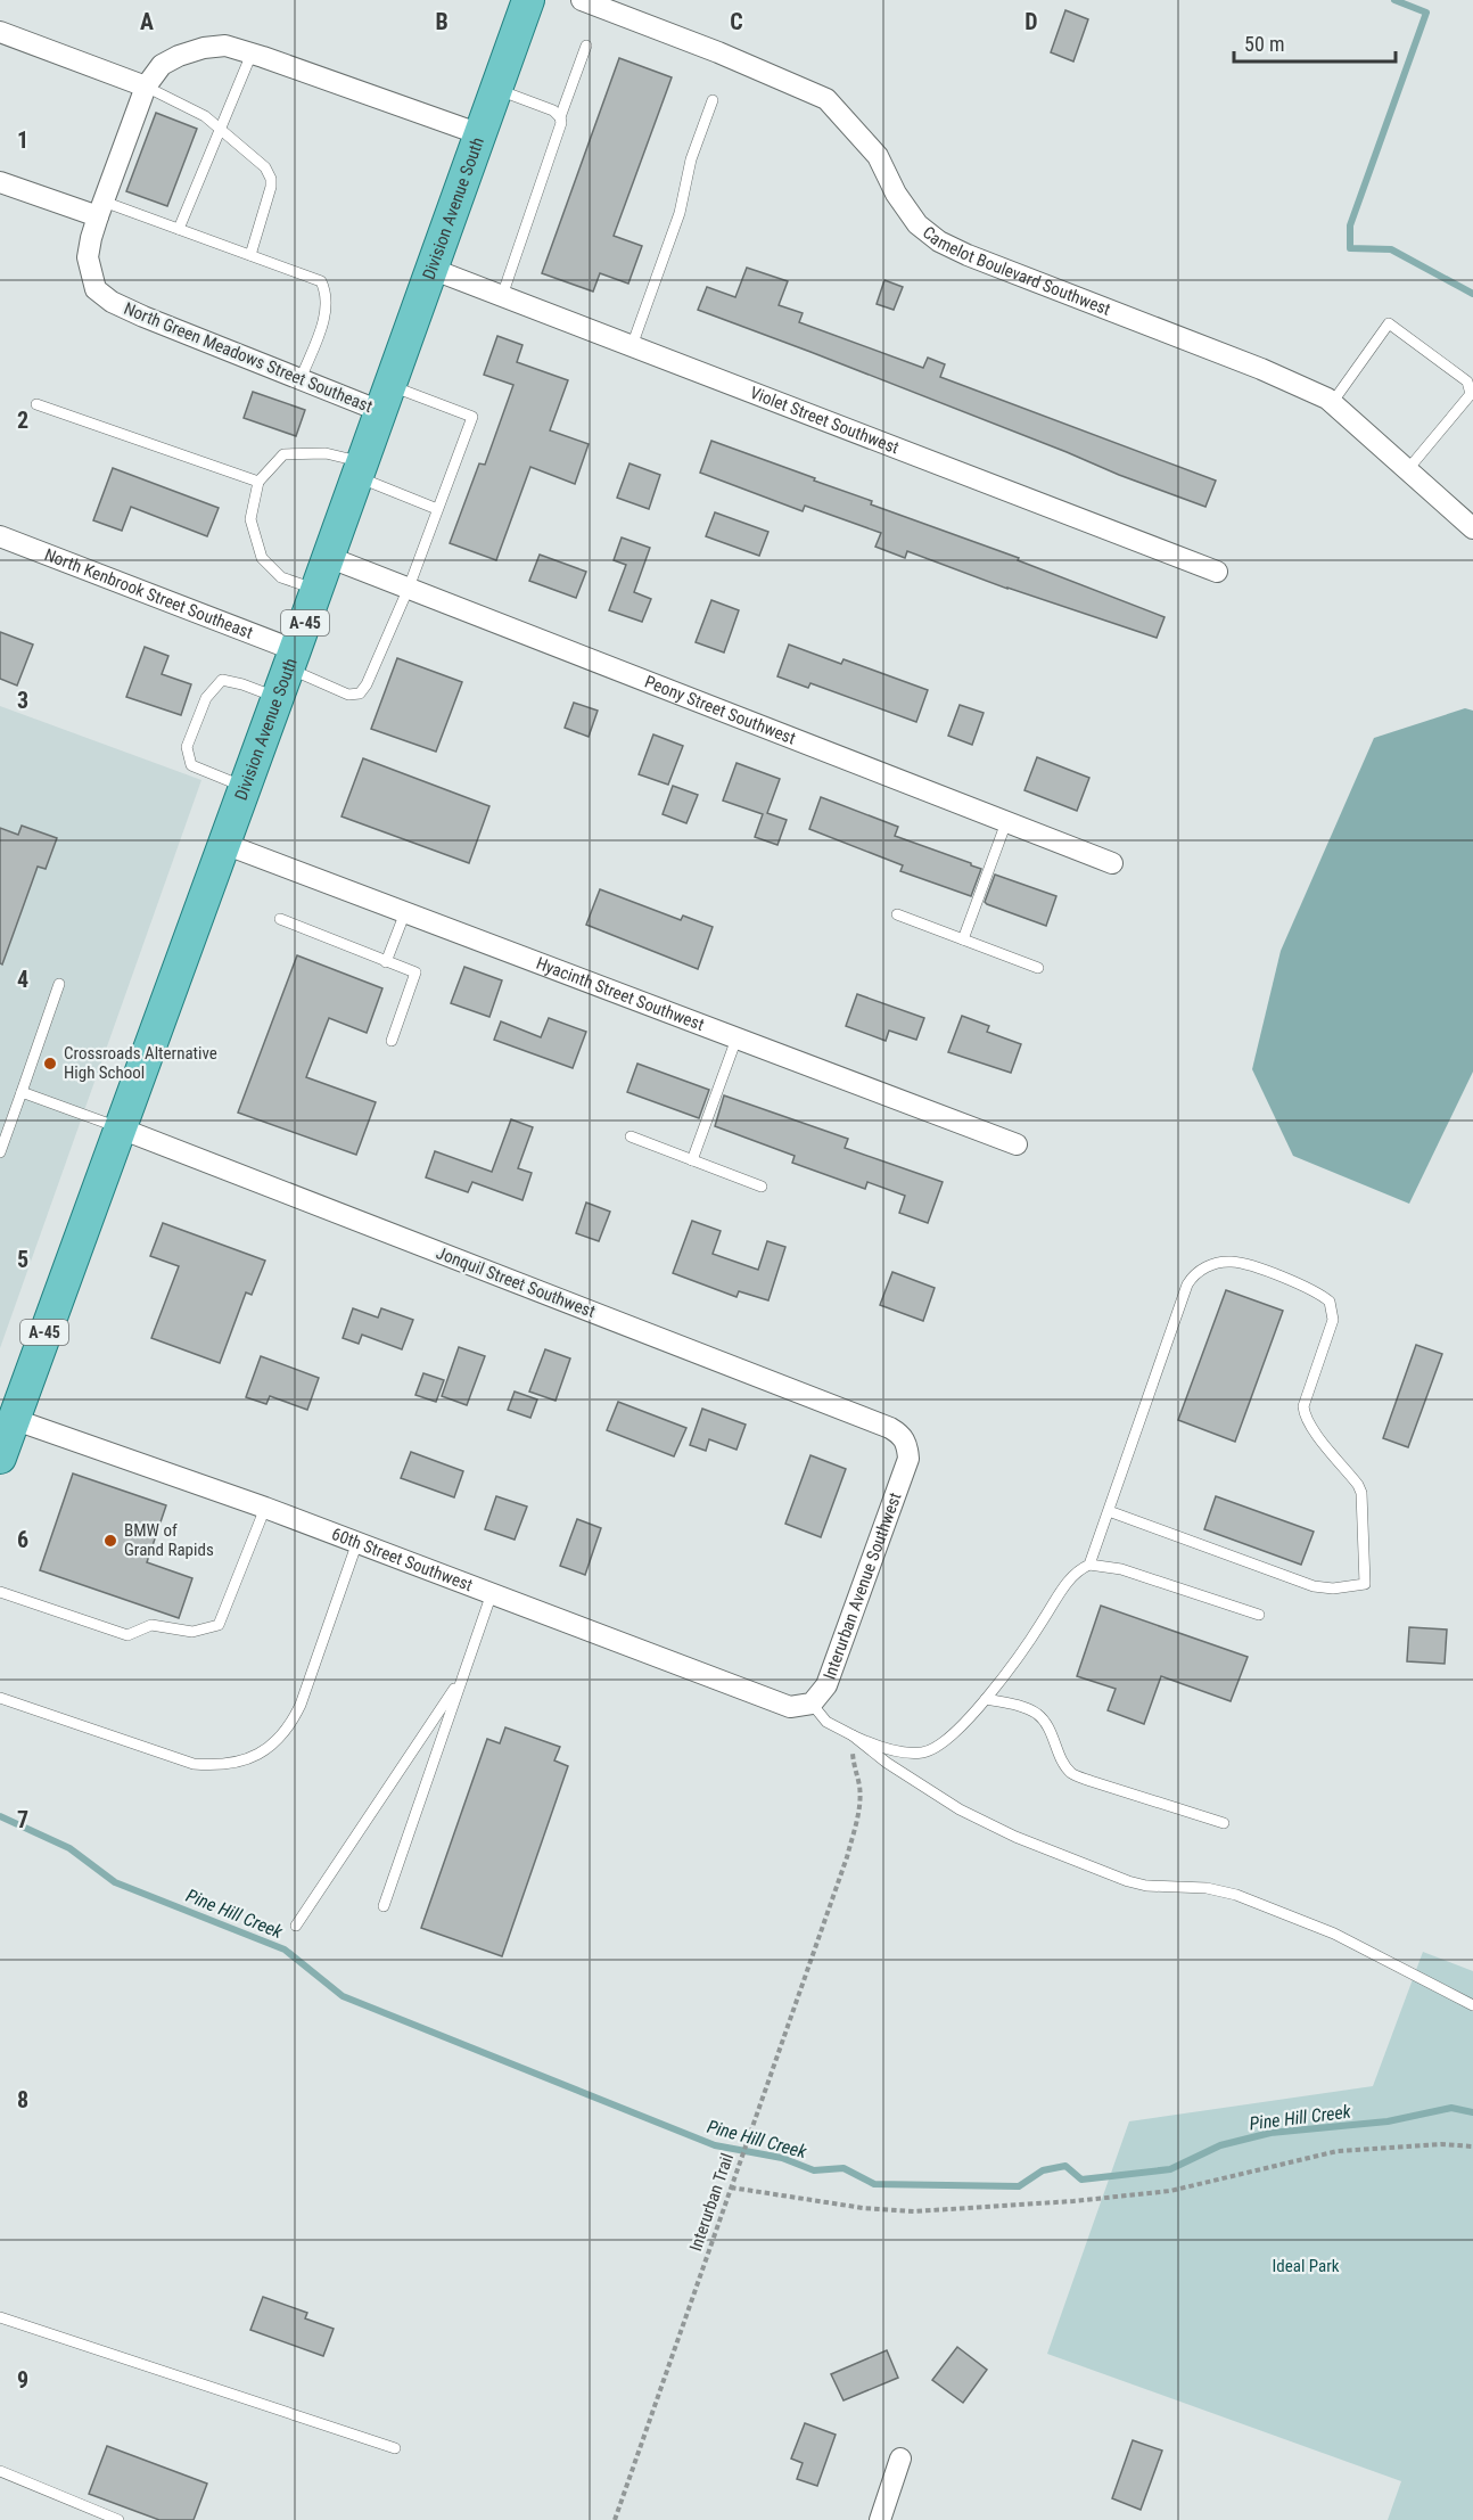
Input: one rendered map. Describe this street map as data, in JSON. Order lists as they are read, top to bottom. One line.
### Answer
{"streets":{"main road":["Division Avenue South","A-45"],"street":["Camelot Boulevard Southwest","North Green Meadows Street Southeast","Violet Street Southwest","North Kenbrook Street Southeast","Peony Street Southwest","Hyacinth Street Southwest","Jonquil Street Southwest","60th Street Southwest","Interurban Avenue Southwest"],"path":["Interurban Trail"]},"crossings":[["Division Avenue South","North Green Meadows Street Southeast"],["Division Avenue South","Violet Street Southwest"],["Division Avenue South","North Kenbrook Street Southeast"],["Division Avenue South","Peony Street Southwest"],["Division Avenue South","Hyacinth Street Southwest"],["Division Avenue South","Jonquil Street Southwest"],["Division Avenue South","60th Street Southwest"],["Jonquil Street Southwest","Interurban Avenue Southwest"],["60th Street Southwest","Interurban Avenue Southwest"]],"water":["Pine Hill Creek"],"parks":["Ideal Park"],"places":["Crossroads Alternative High School","BMW of Grand Rapids"],"scale_bar":"50 m","grid":{"columns":["A","B","C","D"],"rows":["1","2","3","4","5","6","7","8","9"]}}
